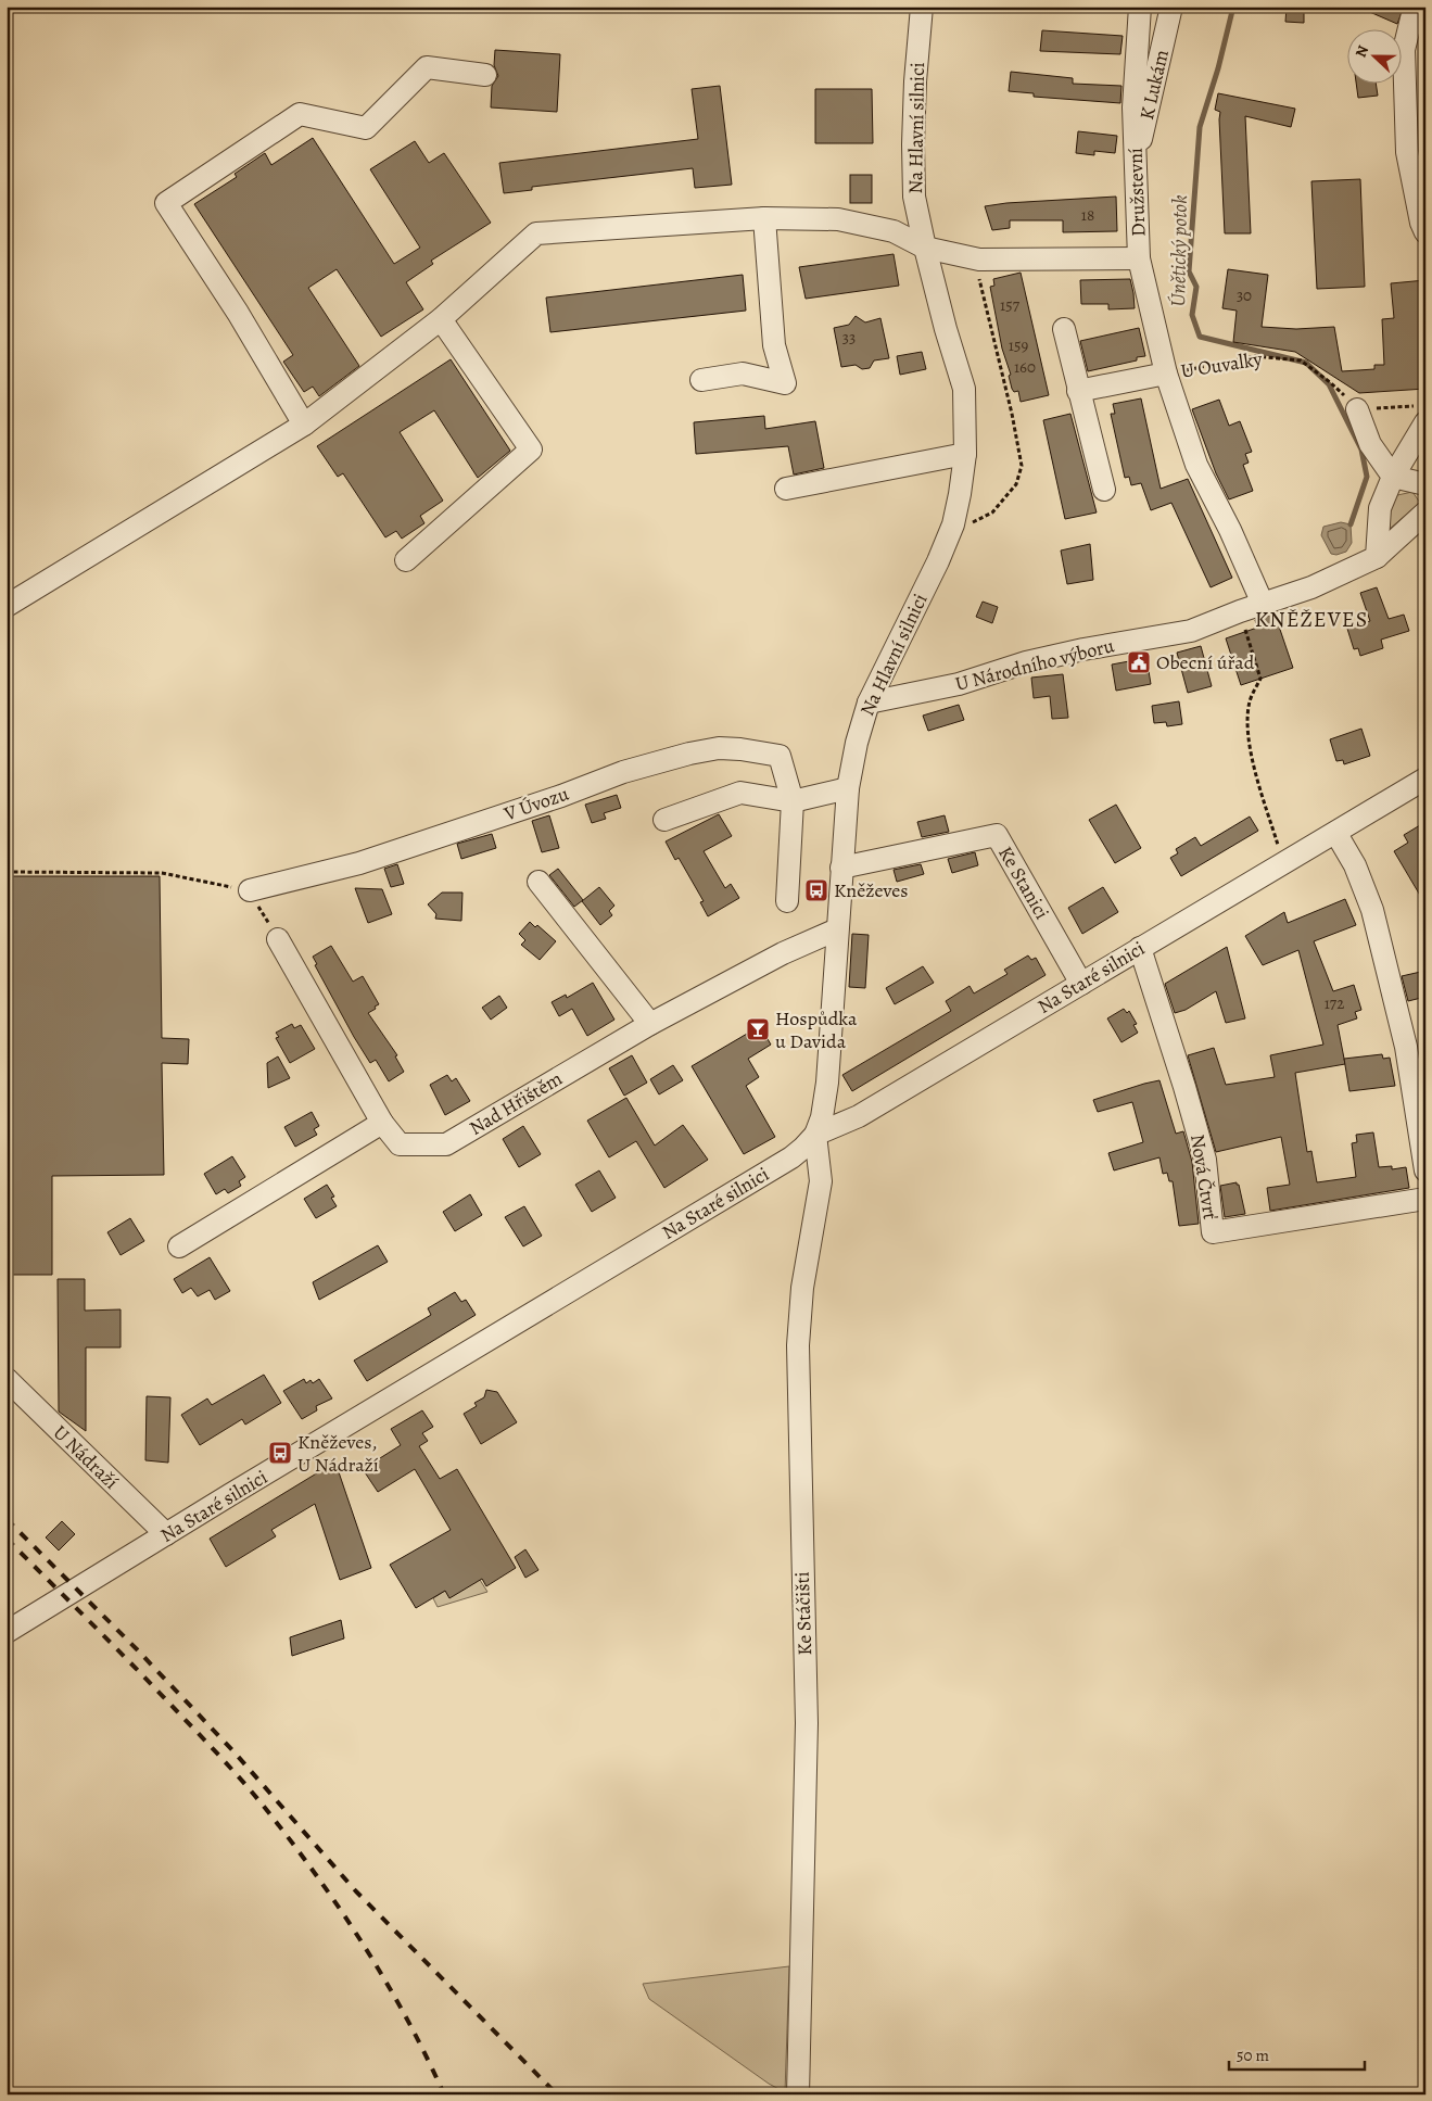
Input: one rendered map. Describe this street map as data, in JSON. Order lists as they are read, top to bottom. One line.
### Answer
{"streets":{"street":["K Lukám","Na Hlavní silnici","Družstevní","U Národního výboru","V Úvozu","Ke Stanici","Na Staré silnici","Nad Hřištěm","Nová Čtvrť","U Nádraží","Ke Stáčišti"],"path":["U Ouvalky"]},"crossings":[["K Lukám","Družstevní"],["Na Hlavní silnici","U Národního výboru"],["Na Hlavní silnici","Ke Stanici"],["Na Hlavní silnici","Na Staré silnici"],["Na Hlavní silnici","Nad Hřištěm"],["Na Hlavní silnici","Ke Stáčišti"],["Družstevní","U Ouvalky"],["Družstevní","U Národního výboru"],["Ke Stanici","Na Staré silnici"],["Na Staré silnici","Nová Čtvrť"],["Na Staré silnici","U Nádraží"],["Na Staré silnici","Ke Stáčišti"]],"districts":["KNĚŽEVES"],"water":["Únětický potok"],"places":{"public building":["Obecní úřad"],"bus stop":["Kněževes","Kněževes, U Nádraží"],"bar":["Hospůdka u Davida"]},"house_numbers":["18","30","157","33","159","160","172"],"scale_bar":"50 m","north":"left"}
